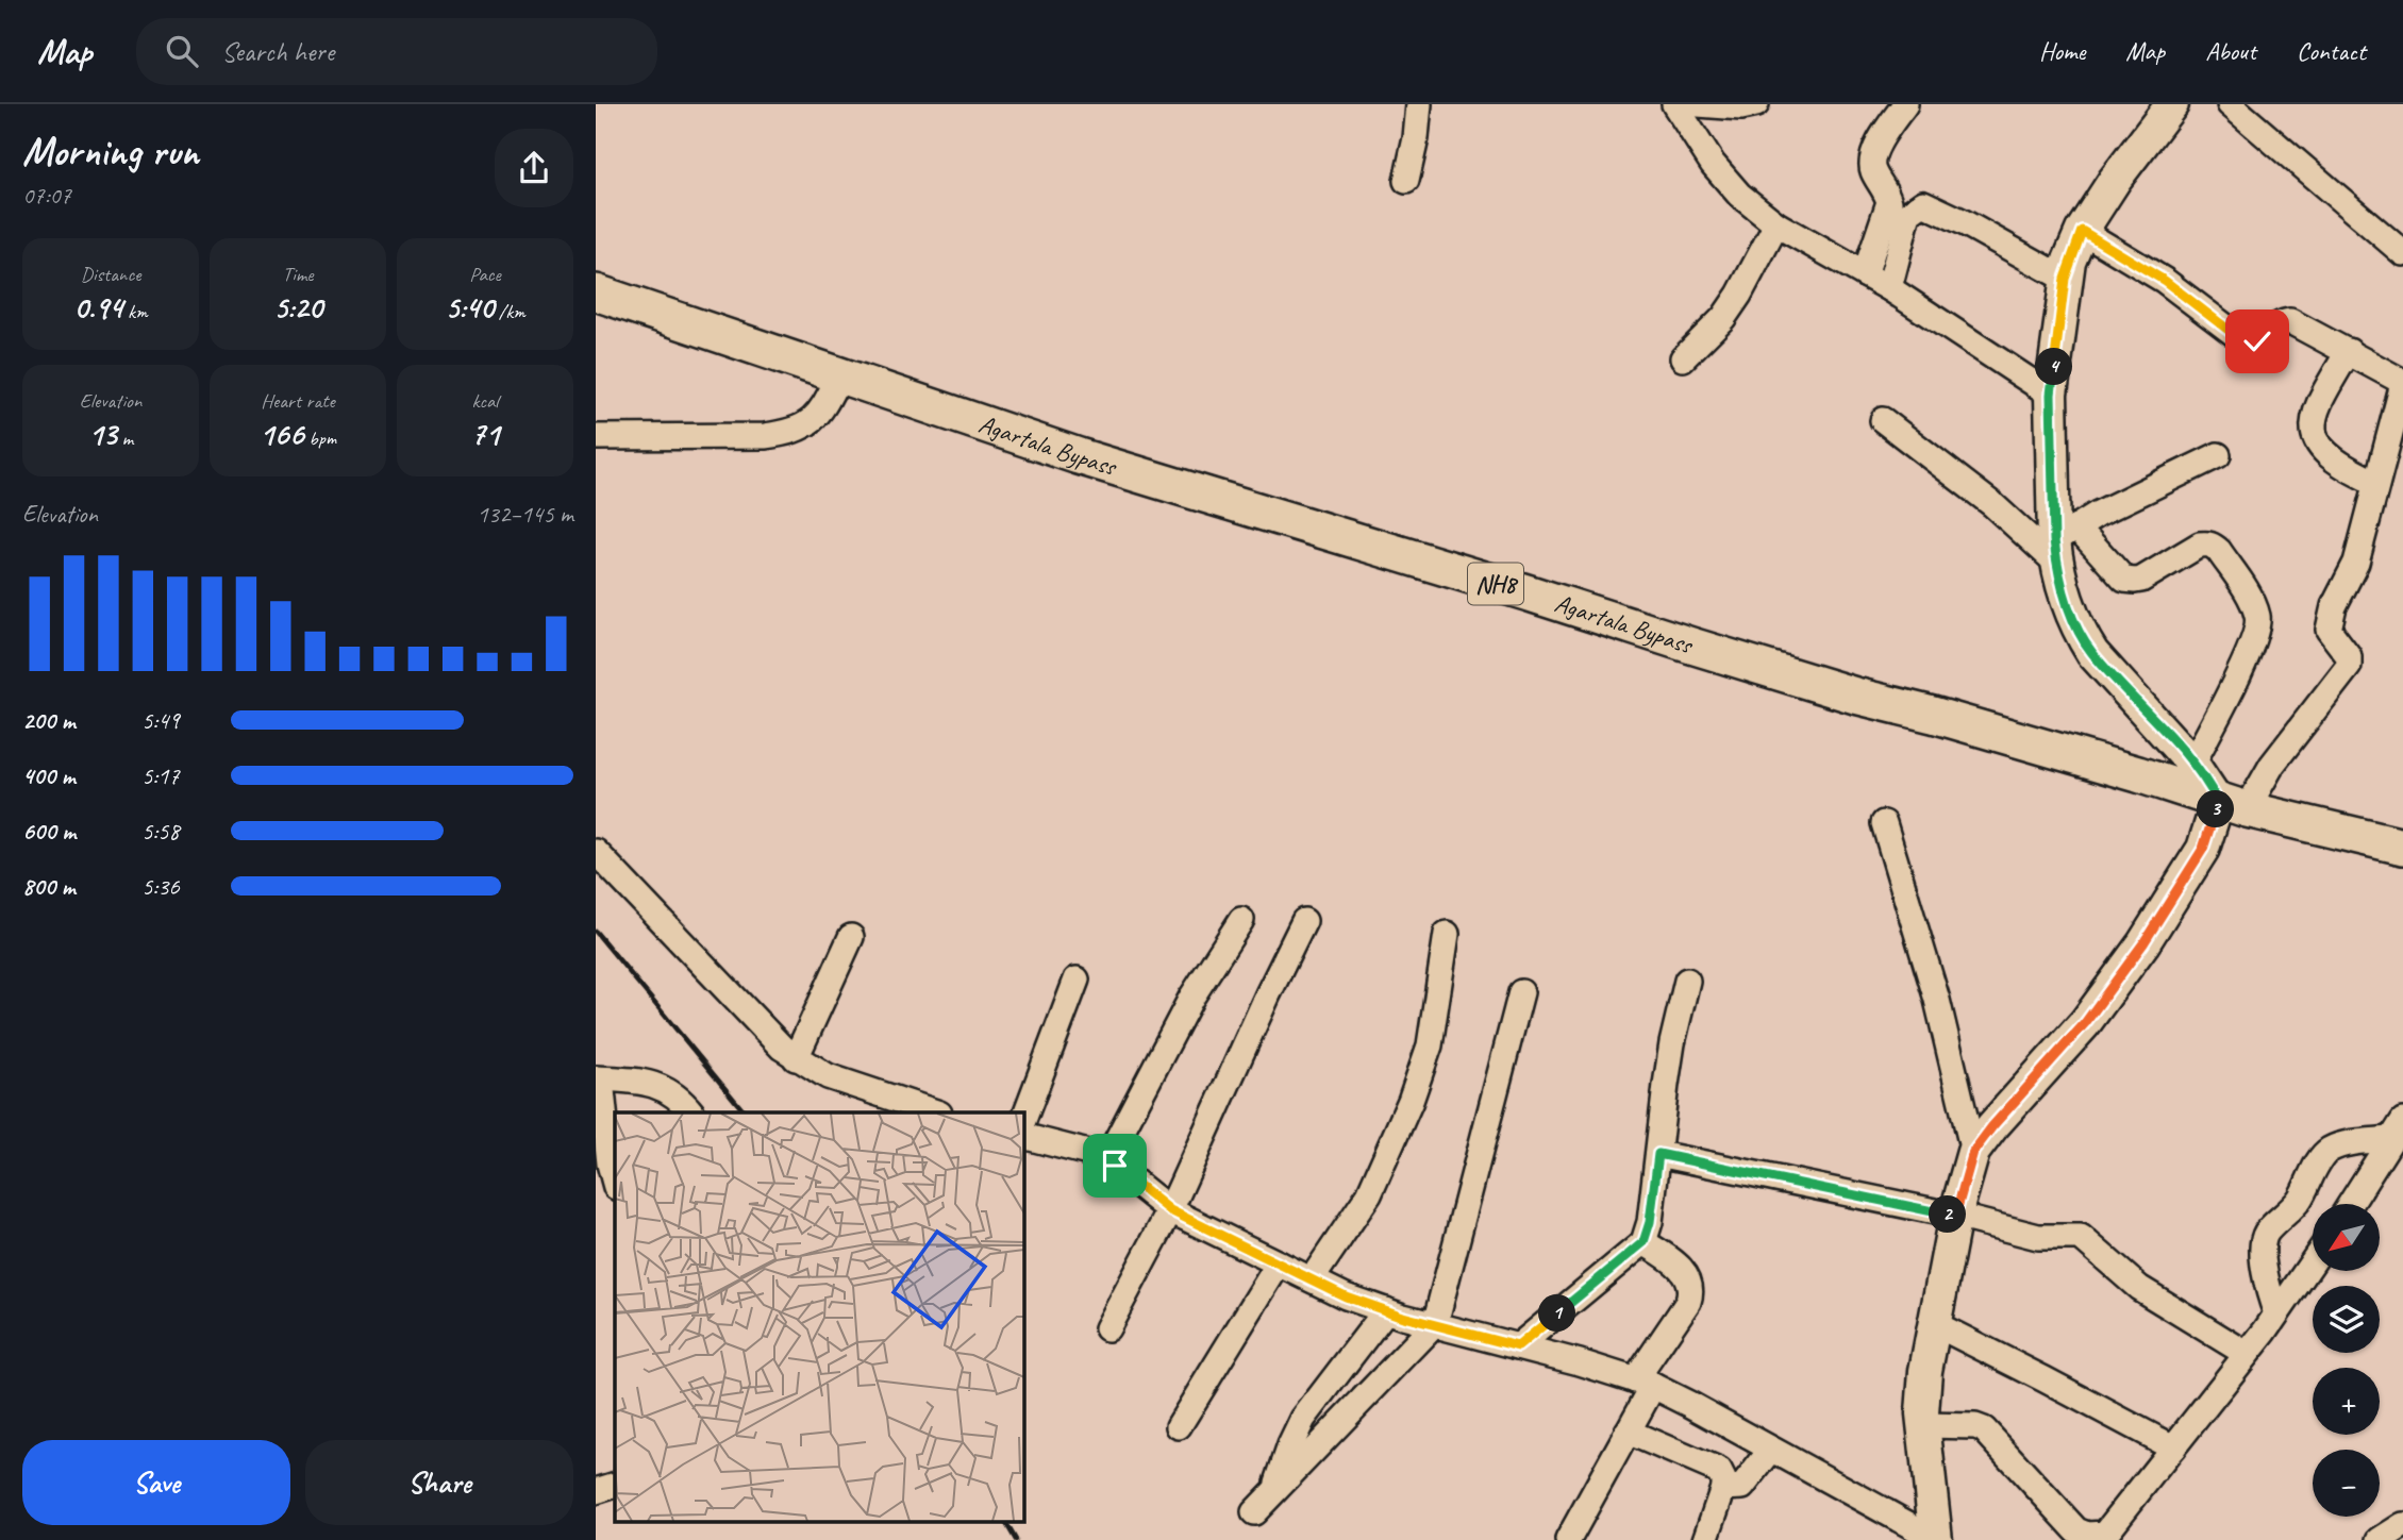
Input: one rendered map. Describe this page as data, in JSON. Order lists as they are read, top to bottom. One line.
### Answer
{"streets":{"highway":["Agartala Bypass","NH8"]},"north":"bottom left","page":{"header":"Map","search":"Search here","nav":["Home","Map","About","Contact"],"heading":["Morning run","07:07"],"stats":[["Distance","0.94 km"],["Time","5:20"],["Pace","5:40 /km"],["Elevation","13 m"],["Heart rate","166 bpm"],["kcal","71"]],"pins":["4","3","2","1"],"chart":["Elevation","132–145 m"],"list":[{"name":"200 m","note":"5:49"},{"name":"400 m","note":"5:17"},{"name":"600 m","note":"5:58"},{"name":"800 m","note":"5:36"}],"map_buttons":["+","−"],"buttons":["Save","Share"]}}
